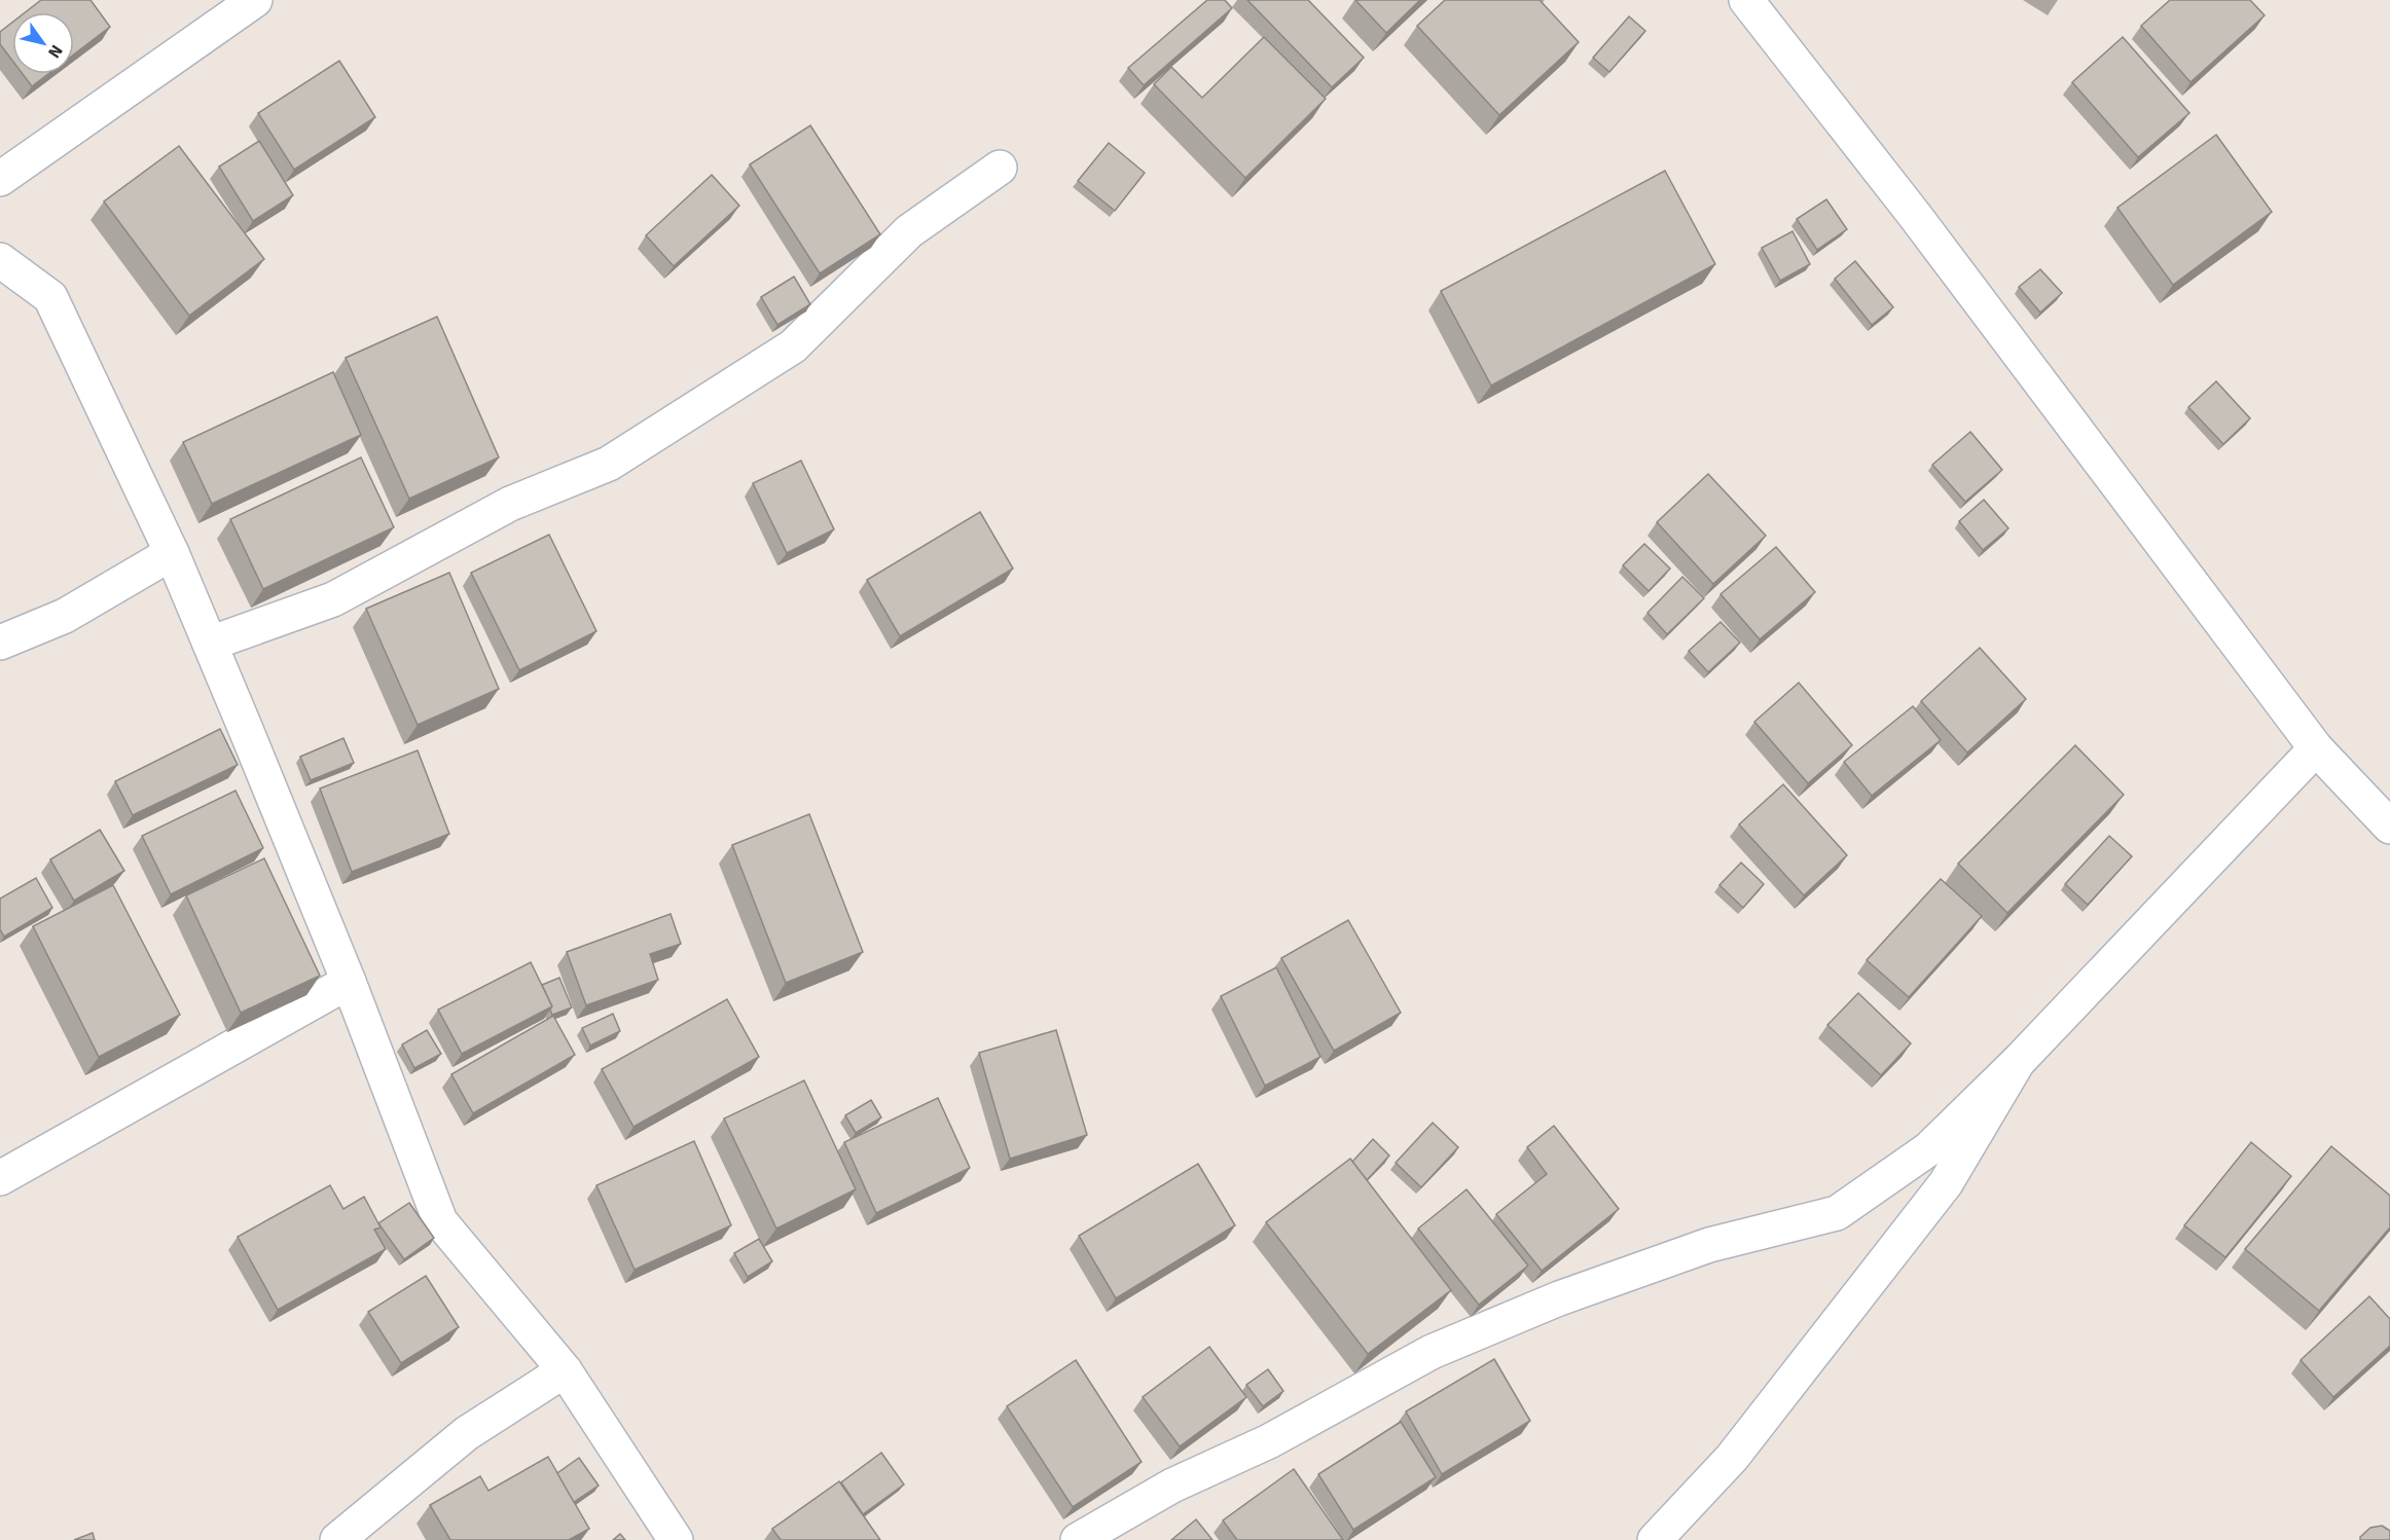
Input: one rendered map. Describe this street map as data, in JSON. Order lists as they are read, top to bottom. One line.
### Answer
{"north":"bottom right"}
